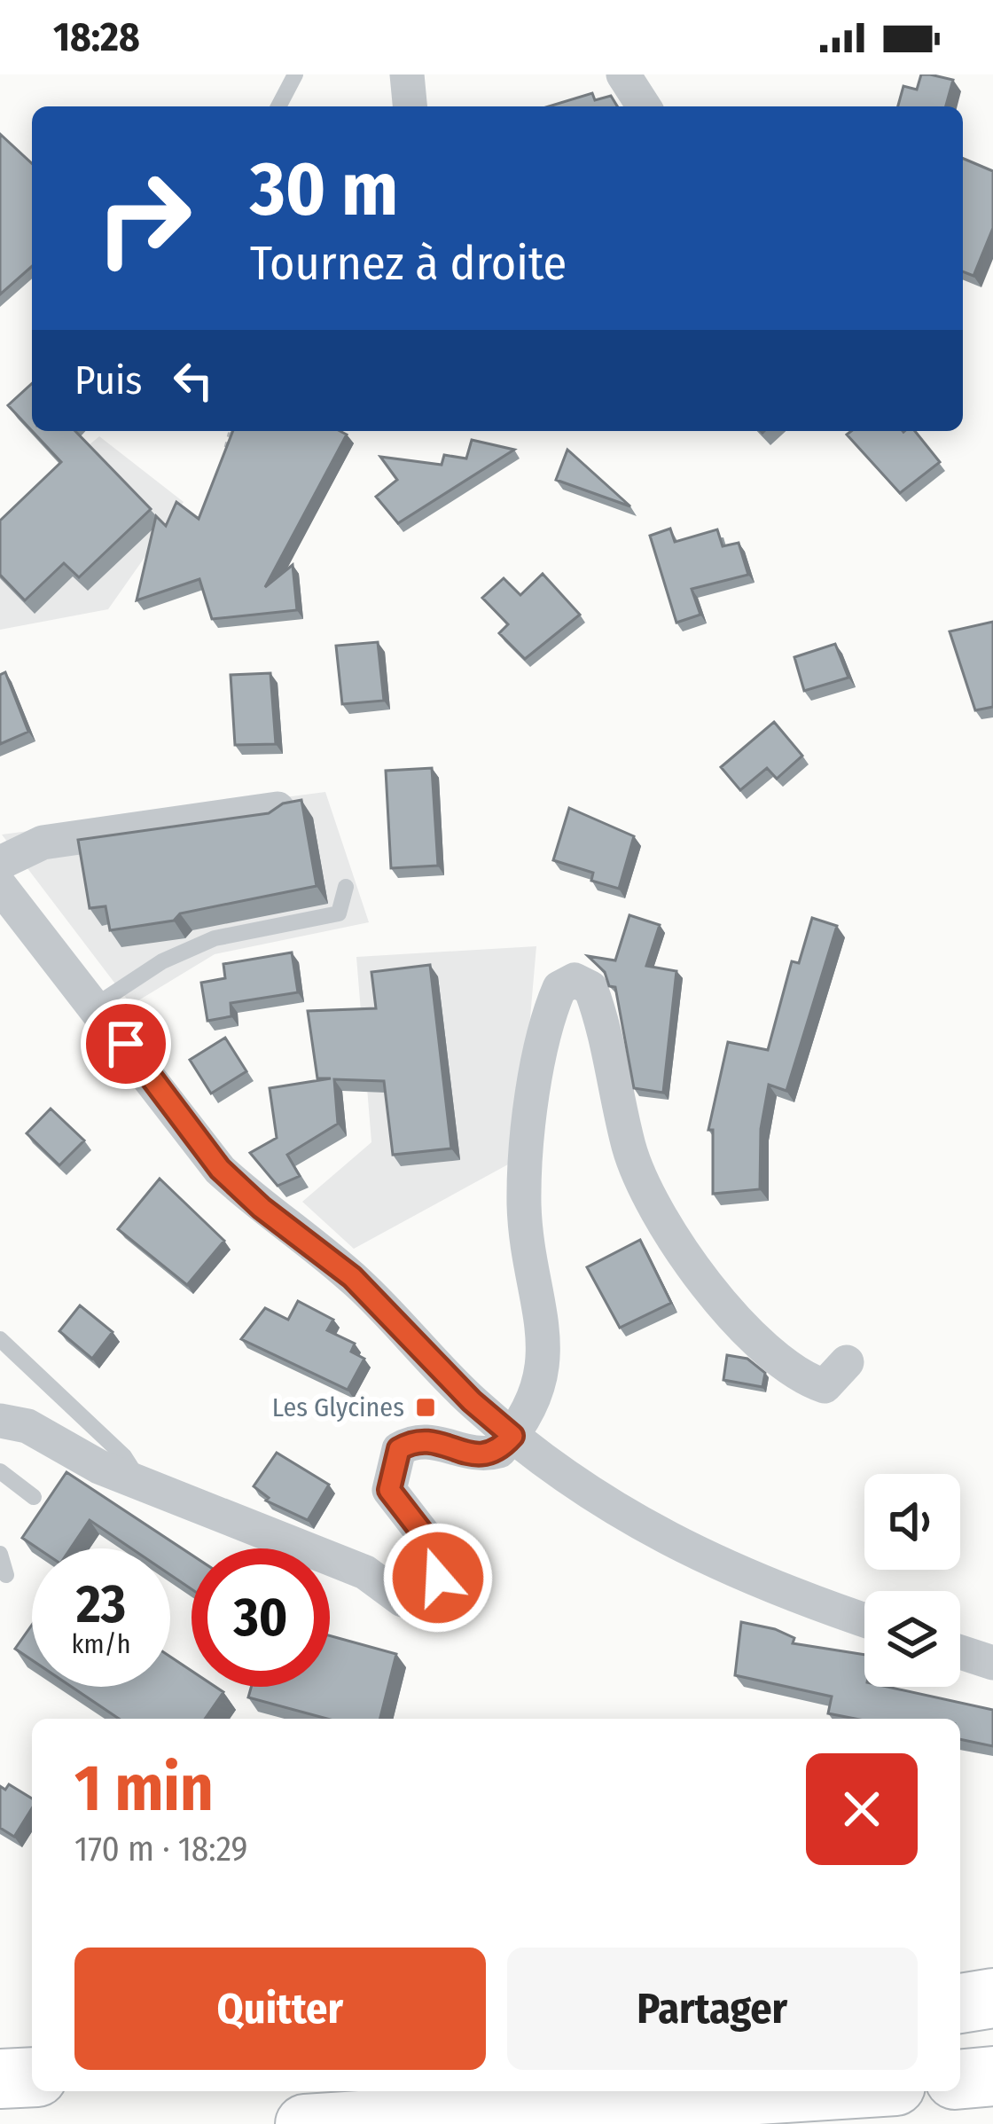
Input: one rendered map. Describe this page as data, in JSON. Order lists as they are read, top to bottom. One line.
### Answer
{"places":{"transit":["Les Glycines"]},"page":{"status":"18:28","turn":["30 m","Tournez à droite"],"then":"Puis","speed":"23 km/h","limit":"30","heading":["1 min","170 m · 18:29"],"buttons":["Quitter","Partager"]}}
